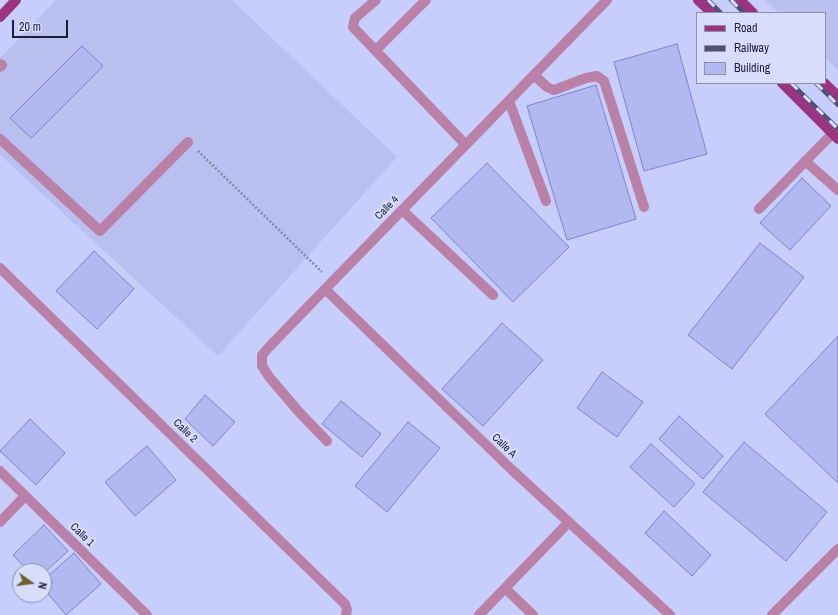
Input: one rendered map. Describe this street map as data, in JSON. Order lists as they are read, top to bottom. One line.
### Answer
{"streets":{"street":["Calle 4","Calle 2","Calle A","Calle 1"]},"crossings":[["Calle 4","Calle A"]],"legend":["Road","Railway","Building"],"scale_bar":"20 m","north":"right"}
